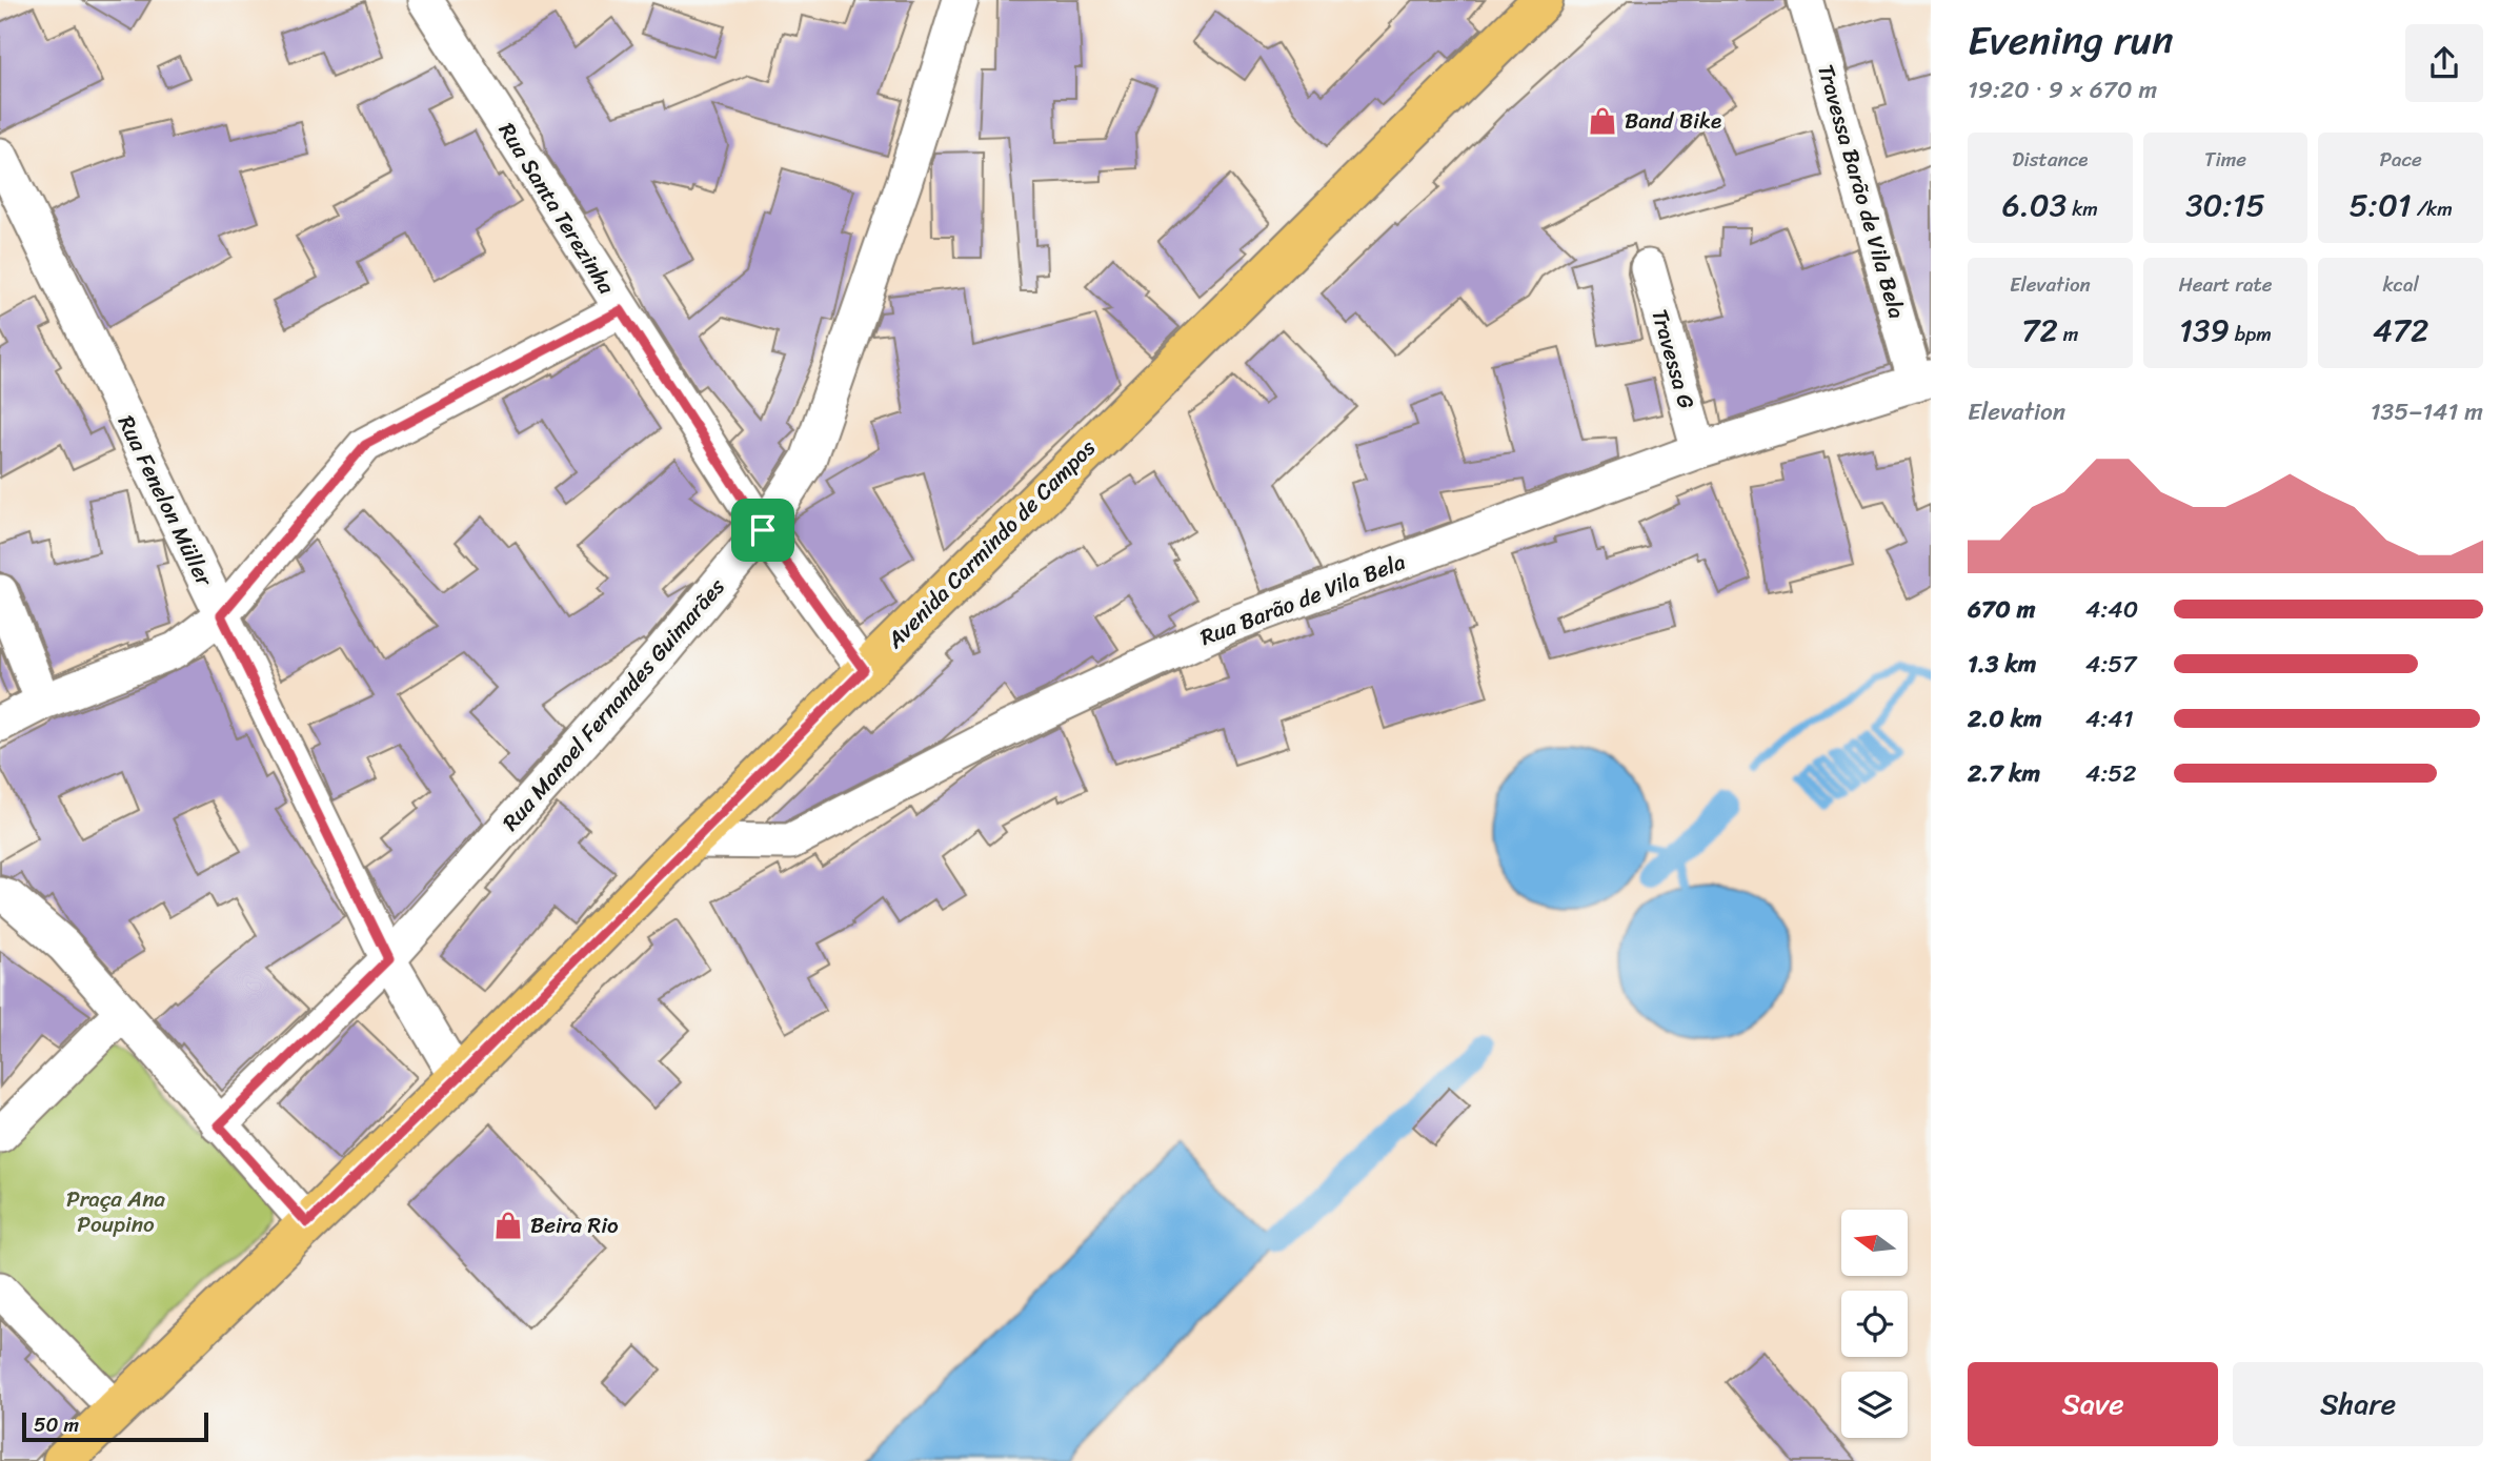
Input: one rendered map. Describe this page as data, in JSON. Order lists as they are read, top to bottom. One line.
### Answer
{"streets":{"main road":["Avenida Carmindo de Campos"],"street":["Travessa Barão de Vila Bela","Rua Santa Terezinha","Travessa G","Rua Fenelon Müller","Rua Barão de Vila Bela","Rua Manoel Fernandes Guimarães"]},"crossings":[["Travessa Barão de Vila Bela","Rua Barão de Vila Bela"],["Rua Santa Terezinha","Avenida Carmindo de Campos"],["Rua Santa Terezinha","Rua Manoel Fernandes Guimarães"],["Travessa G","Rua Barão de Vila Bela"],["Rua Fenelon Müller","Avenida Carmindo de Campos"],["Rua Fenelon Müller","Rua Manoel Fernandes Guimarães"],["Avenida Carmindo de Campos","Rua Barão de Vila Bela"]],"parks":["Praça Ana Poupino"],"places":{"shop":["Band Bike","Beira Rio"]},"scale_bar":"50 m","north":"left","page":{"heading":["Evening run","19:20 · 9 × 670 m"],"stats":[["Distance","6.03 km"],["Time","30:15"],["Pace","5:01 /km"],["Elevation","72 m"],["Heart rate","139 bpm"],["kcal","472"]],"chart":["Elevation","135–141 m"],"list":[{"name":"670 m","note":"4:40"},{"name":"1.3 km","note":"4:57"},{"name":"2.0 km","note":"4:41"},{"name":"2.7 km","note":"4:52"}],"buttons":["Save","Share"],"scale":"50 m"}}
